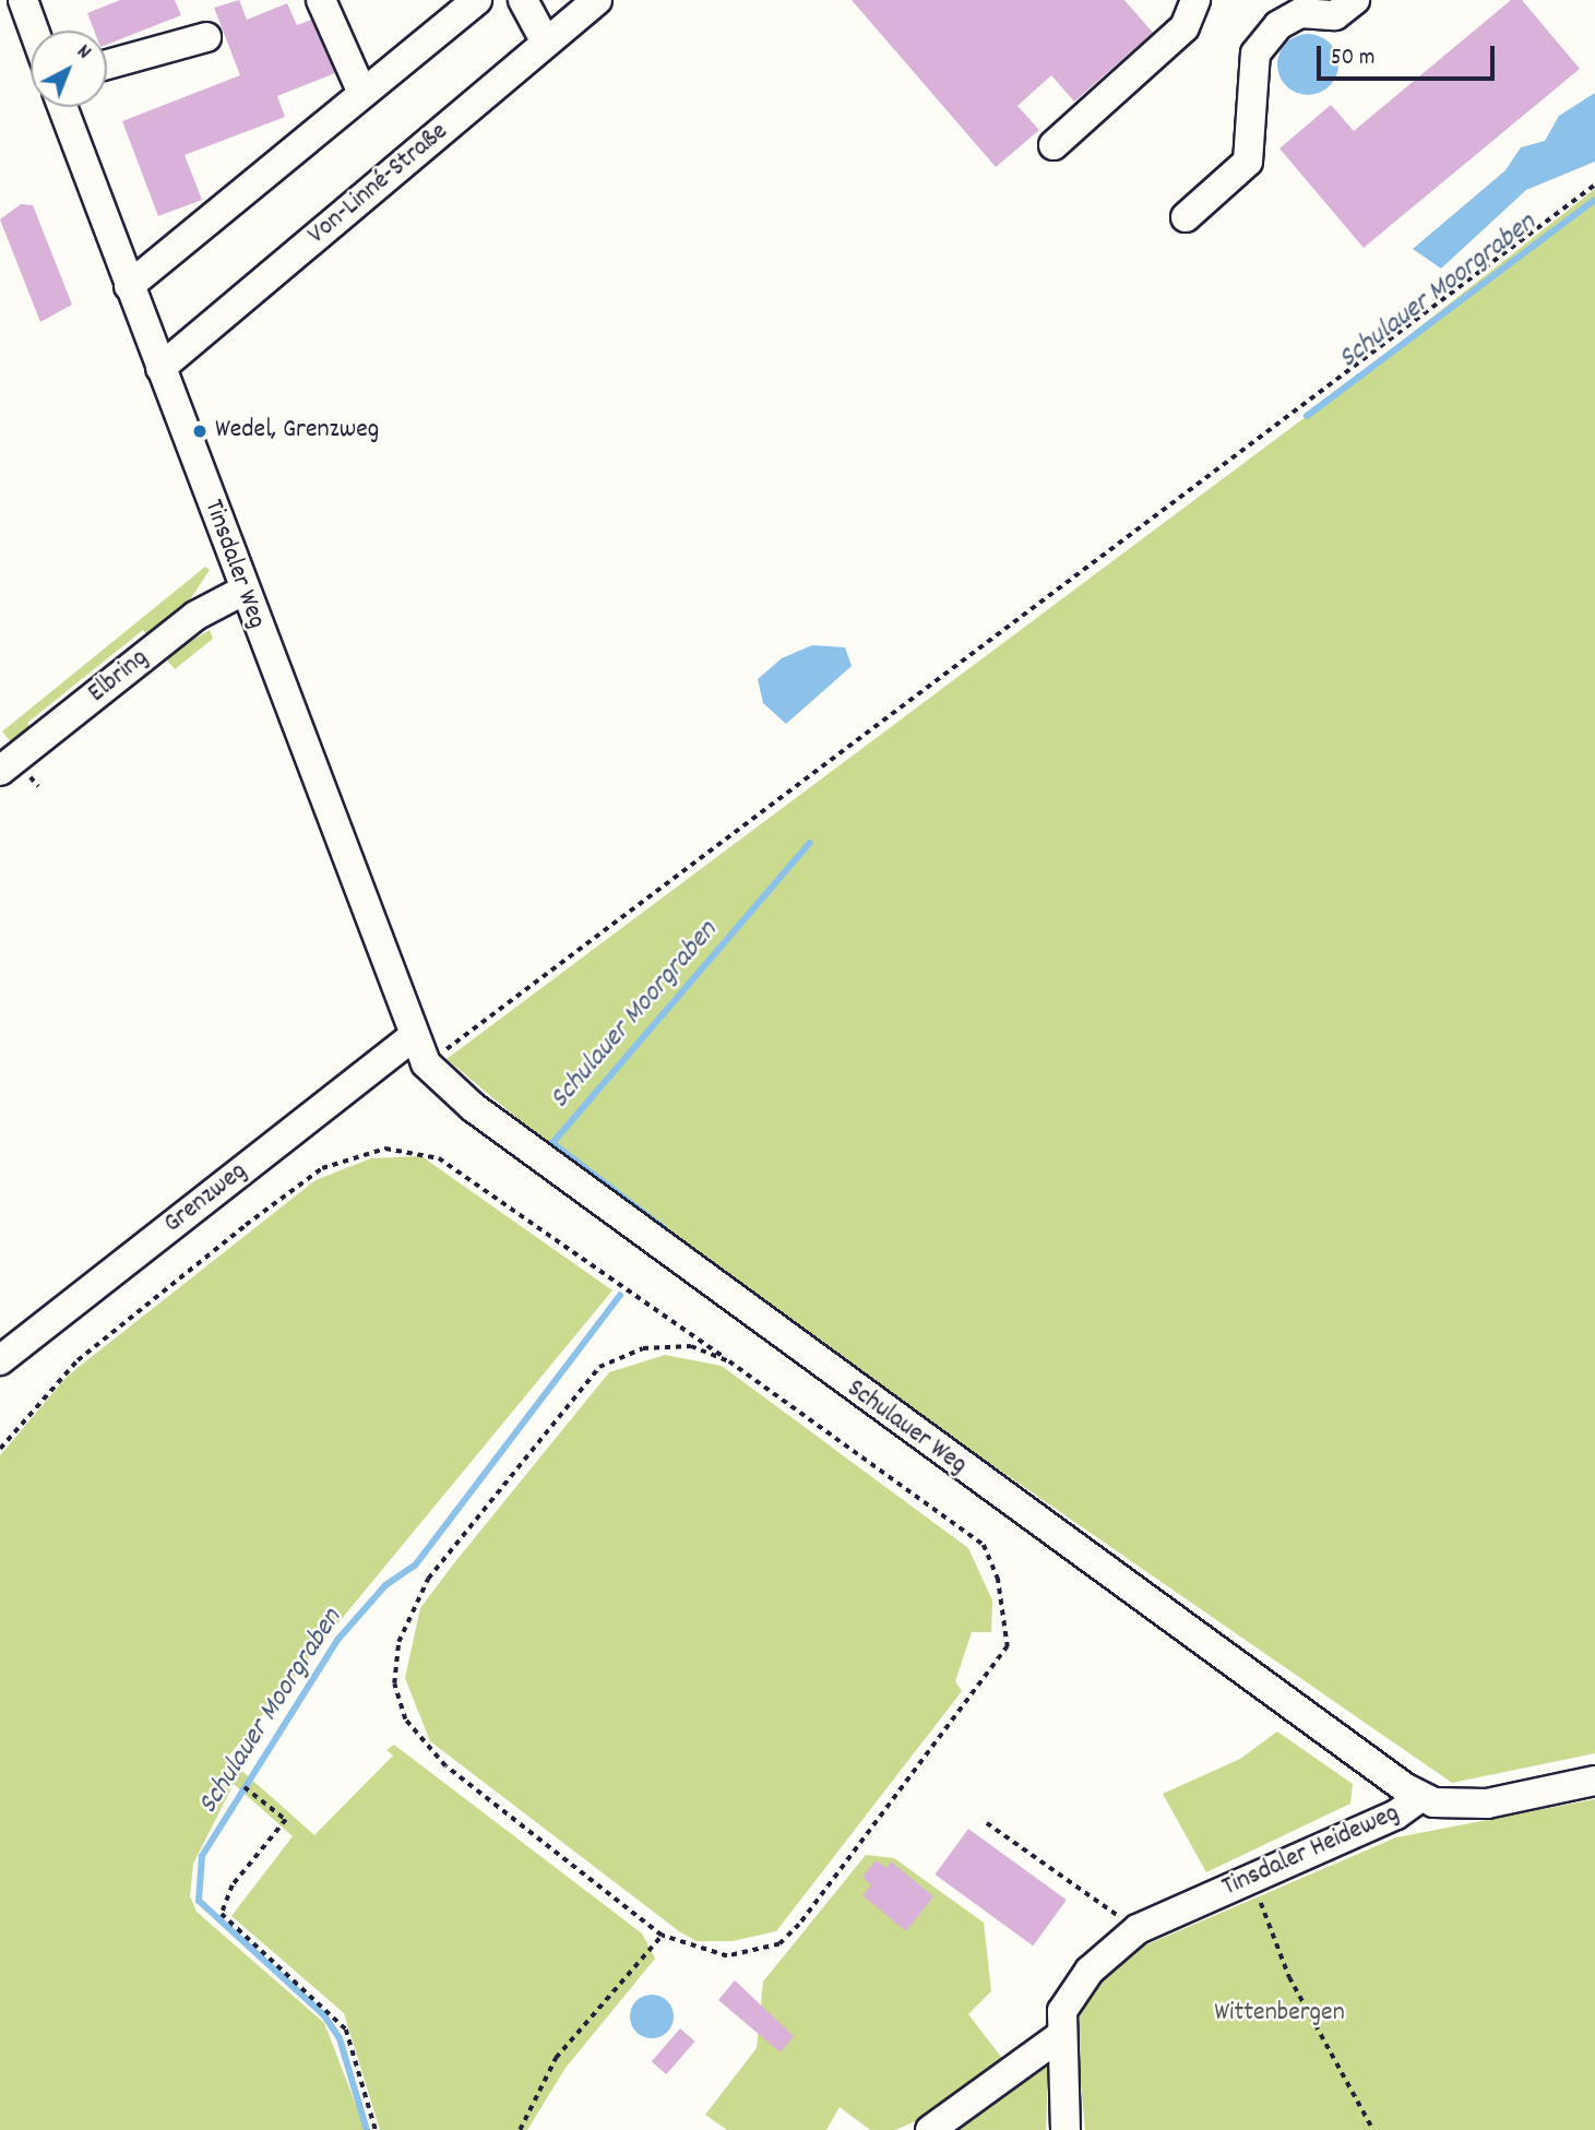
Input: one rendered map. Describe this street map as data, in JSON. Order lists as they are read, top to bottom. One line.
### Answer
{"streets":{"street":["Von-Linné-Straße","Tinsdaler Weg","Elbring","Grenzweg","Schulauer Weg","Tinsdaler Heideweg"]},"crossings":[["Von-Linné-Straße","Tinsdaler Weg"],["Tinsdaler Weg","Elbring"],["Tinsdaler Weg","Grenzweg"],["Tinsdaler Weg","Schulauer Weg"],["Grenzweg","Schulauer Weg"],["Schulauer Weg","Tinsdaler Heideweg"]],"water":["Schulauer Moorgraben"],"parks":["Wittenbergen"],"places":["Wedel, Grenzweg"],"scale_bar":"50 m","north":"top right"}
